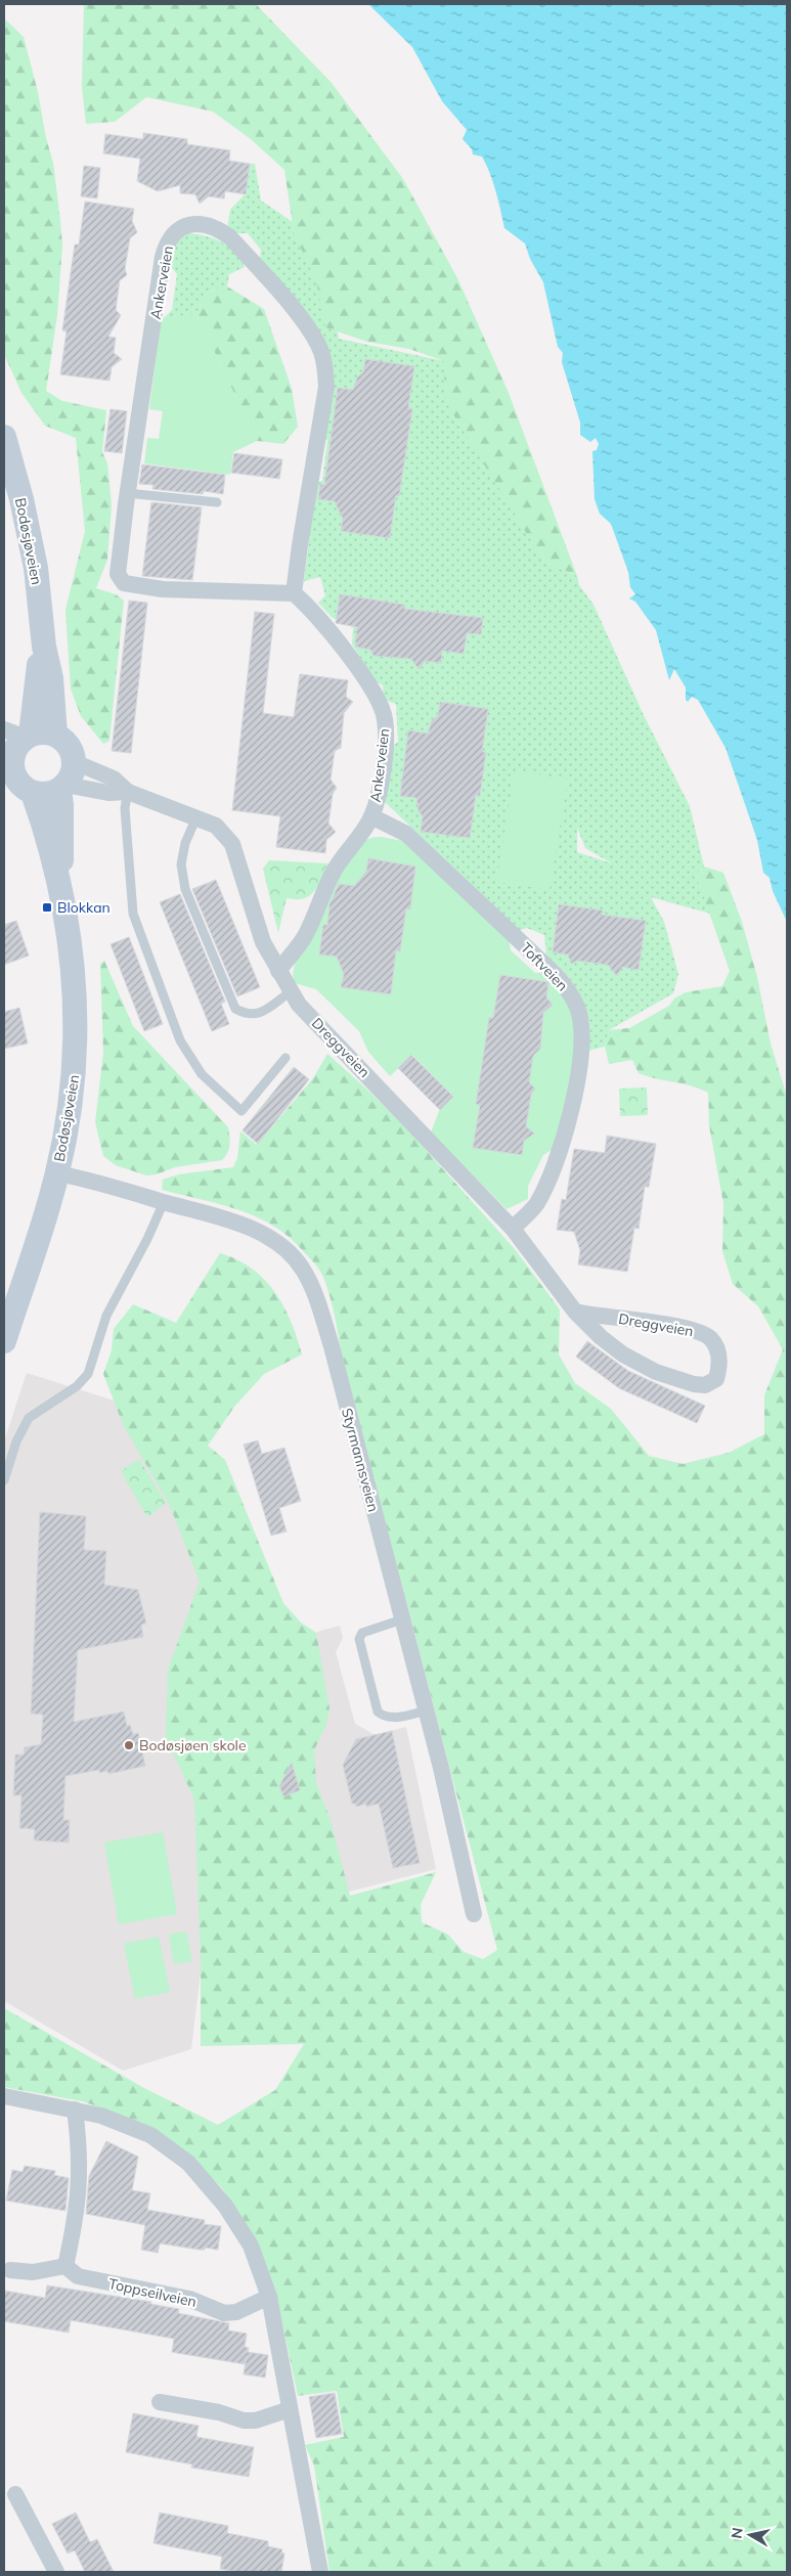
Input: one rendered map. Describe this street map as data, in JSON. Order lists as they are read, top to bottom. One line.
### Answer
{"streets":{"street":["Ankerveien","Bodøsjøveien","Toftveien","Dreggveien","Styrmannsveien","Toppseilveien"]},"crossings":[["Ankerveien","Toftveien"],["Ankerveien","Dreggveien"],["Bodøsjøveien","Dreggveien"],["Bodøsjøveien","Styrmannsveien"],["Toftveien","Dreggveien"]],"places":{"transit":["Blokkan"],"other":["Bodøsjøen skole"]},"north":"left"}
